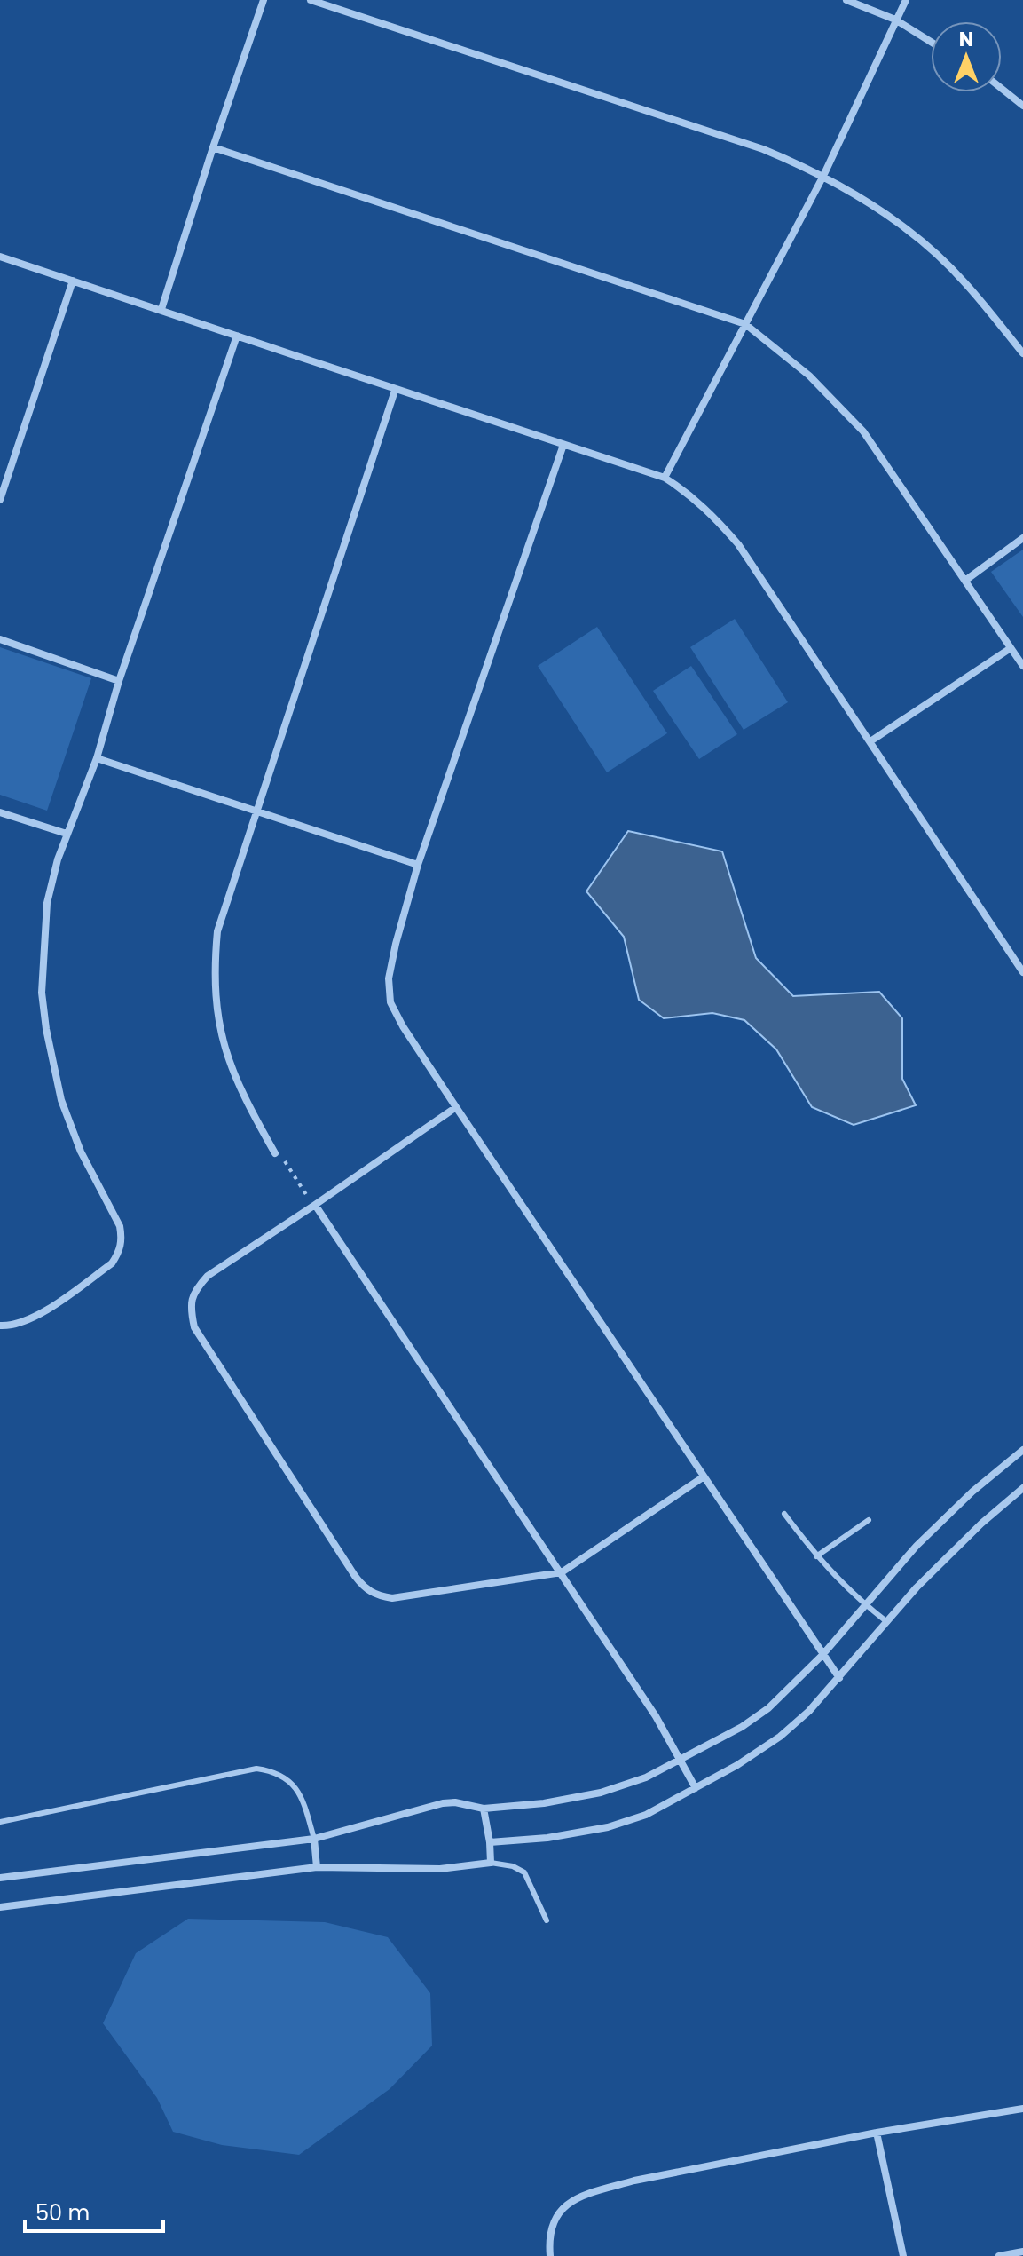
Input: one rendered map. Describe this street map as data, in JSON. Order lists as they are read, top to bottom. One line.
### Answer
{"scale_bar":"50 m","north":"top"}
